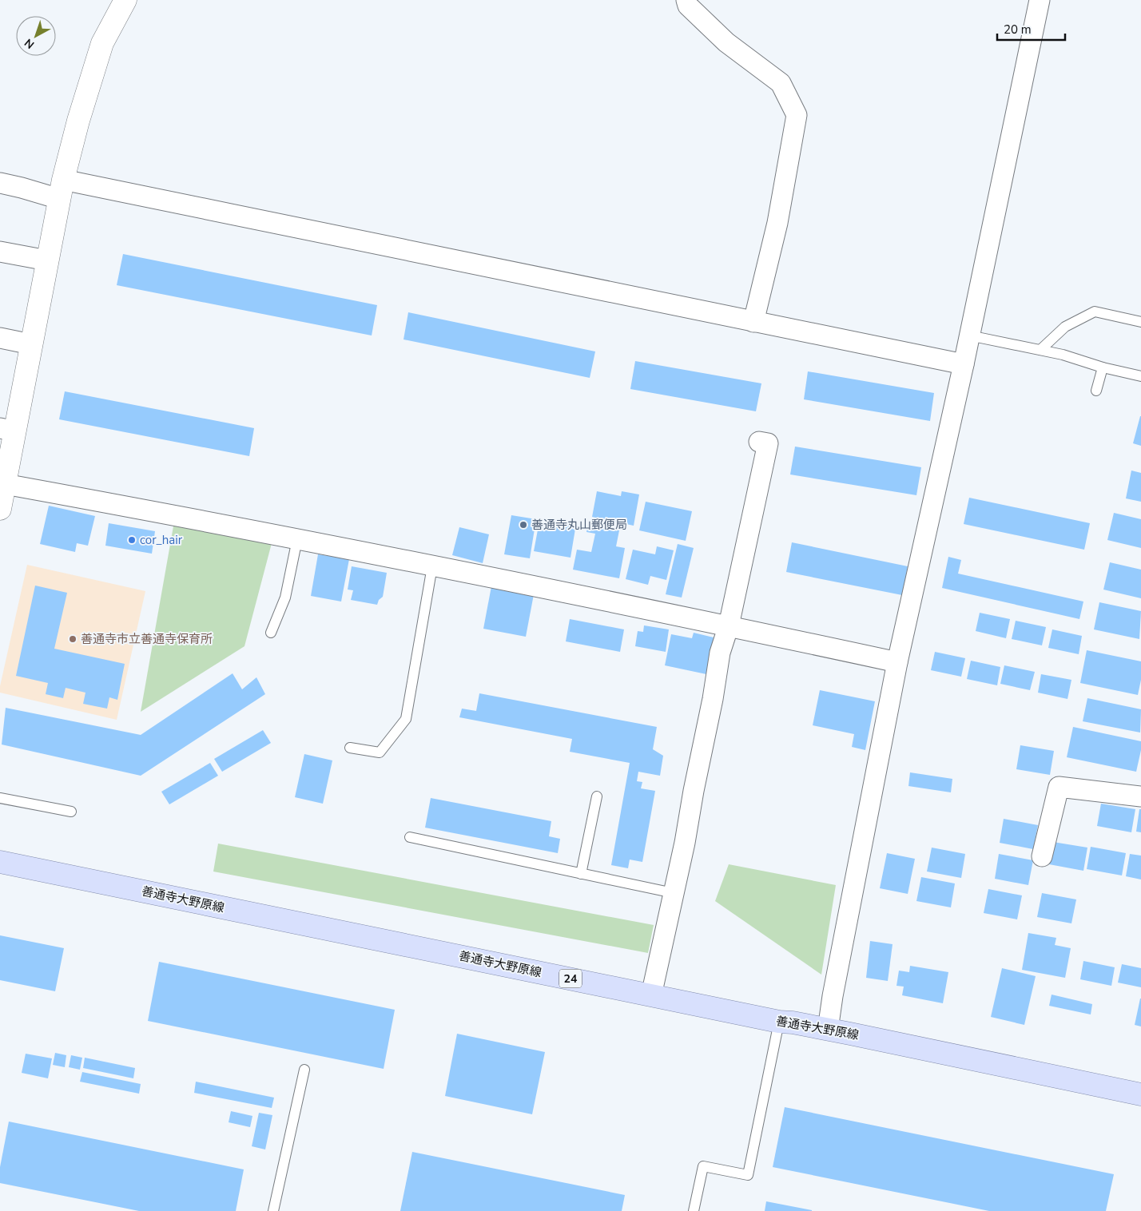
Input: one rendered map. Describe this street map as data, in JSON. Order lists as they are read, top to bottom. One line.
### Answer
{"streets":{"main road":["善通寺大野原線","24"]},"places":["善通寺丸山郵便局","cor_hair","善通寺市立善通寺保育所"],"scale_bar":"20 m","north":"bottom left"}
